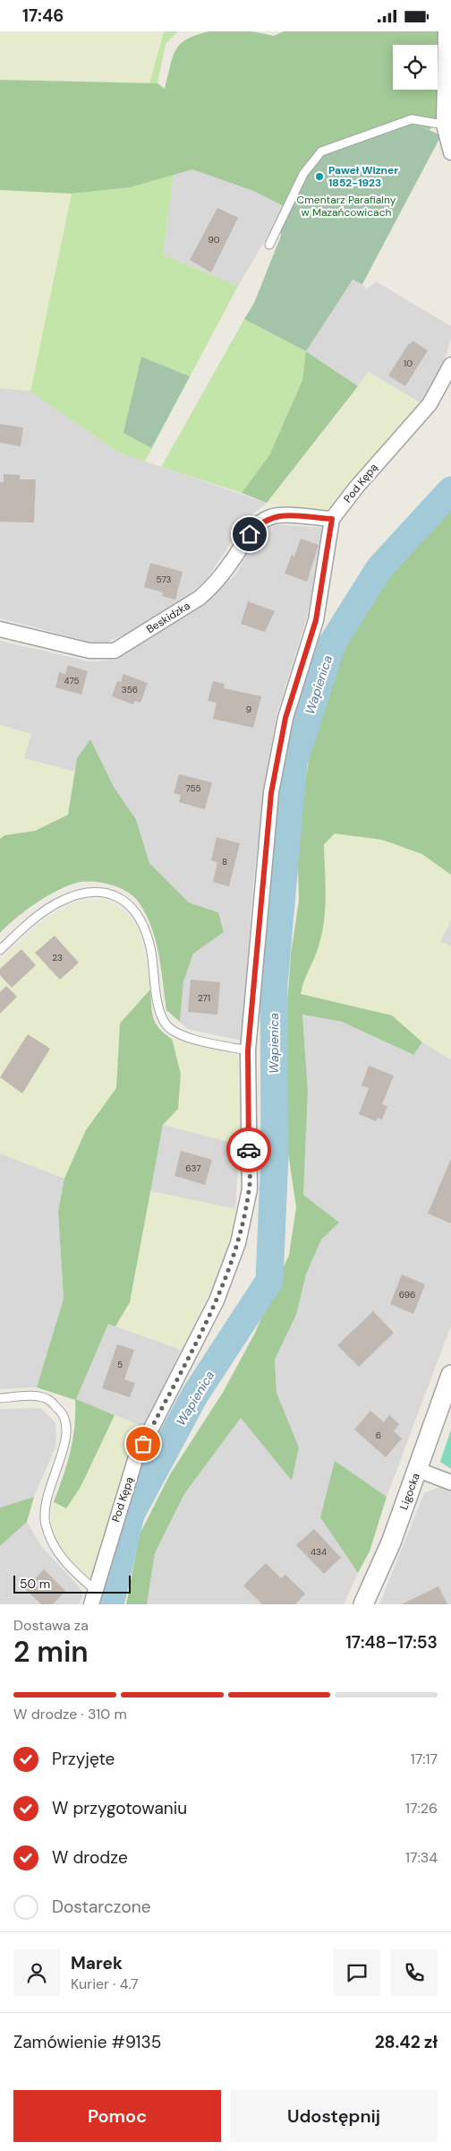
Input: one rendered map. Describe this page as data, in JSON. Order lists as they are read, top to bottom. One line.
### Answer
{"streets":{"street":["Pod Kępą","Beskidzka","Ligocka"]},"crossings":[["Pod Kępą","Beskidzka"]],"water":["Wapienica"],"parks":["Cmentarz Parafialny w Mazańcowicach"],"places":["Paweł Wizner 1852-1923"],"house_numbers":["90","10","573","475","356","9","755","8","23","271","637","696","5","6","434"],"scale_bar":"50 m","page":{"status":"17:46","scale":"50 m","heading":["2 min","Dostawa za","17:48–17:53"],"panel":["Marek","Kurier · 4.7","Zamówienie #9135","28.42 zł"],"bar":"W drodze · 310 m","list":[["Przyjęte","17:17"],["W przygotowaniu","17:26"],["W drodze","17:34"],"Dostarczone"],"buttons":["Pomoc","Udostępnij"]}}
